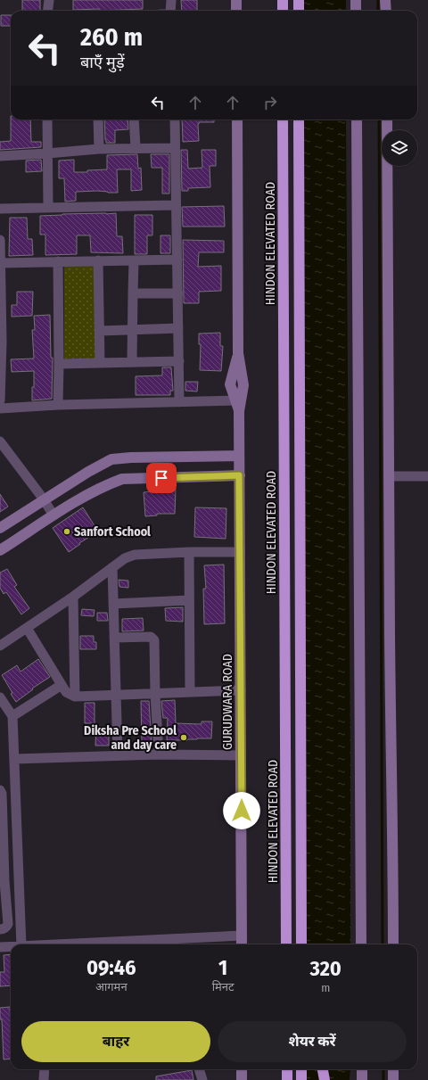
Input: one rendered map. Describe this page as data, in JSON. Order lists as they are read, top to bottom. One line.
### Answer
{"streets":{"highway":["HINDON ELEVATED ROAD"],"street":["GURUDWARA ROAD"]},"places":["Sanfort School","Diksha Pre School and day care"],"page":{"turn":["260 m","बाएँ मुड़ें"],"eta":["09:46","आगमन","1","मिनट","320","m"],"buttons":["बाहर","शेयर करें"]}}
